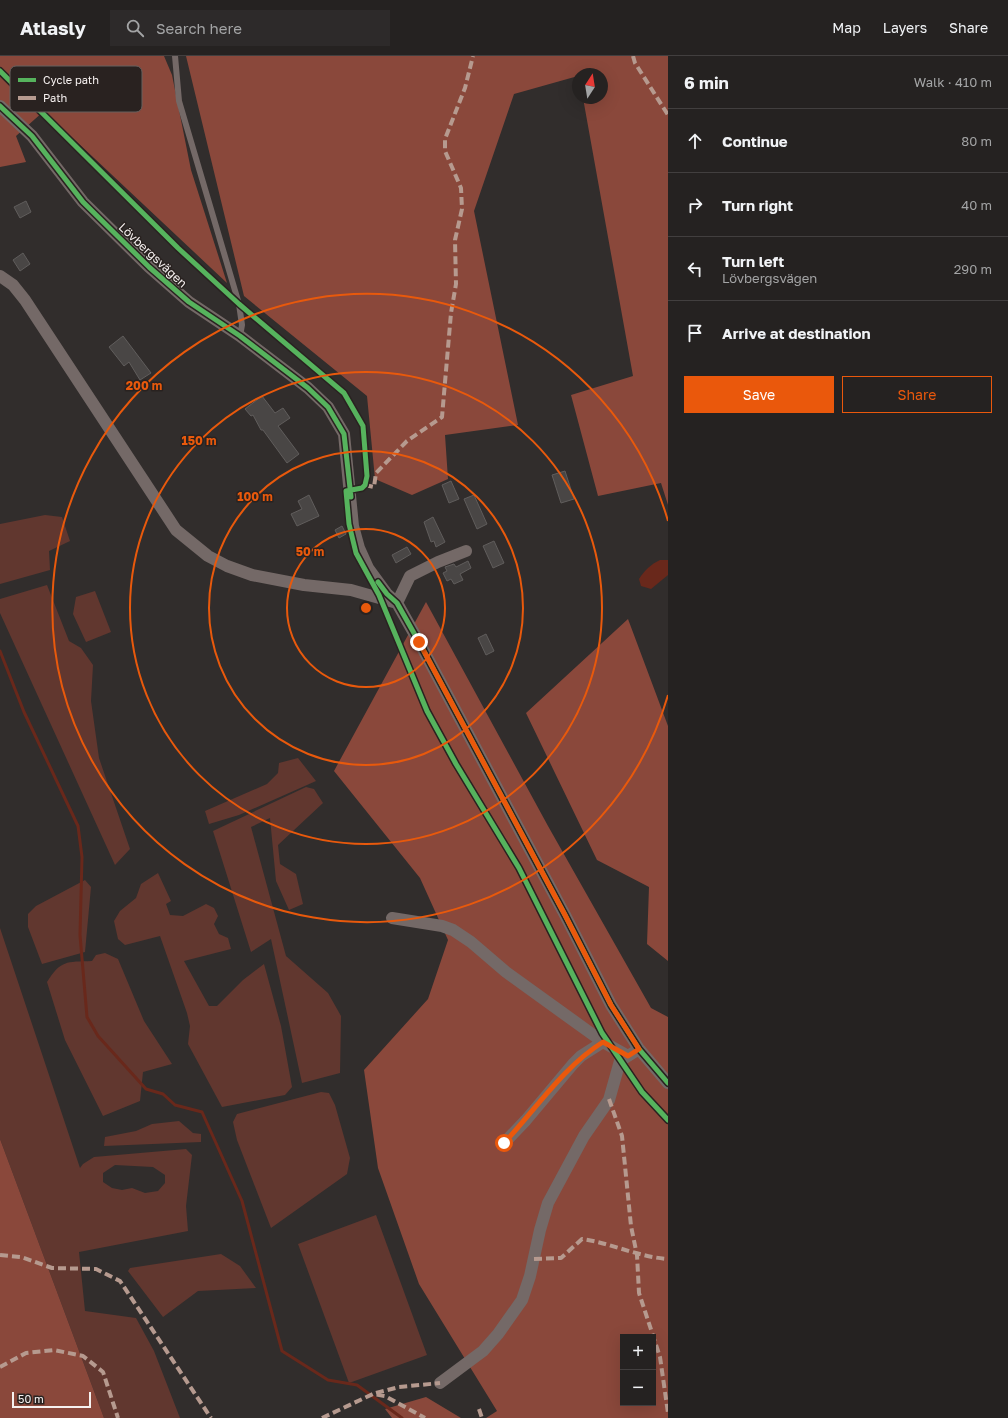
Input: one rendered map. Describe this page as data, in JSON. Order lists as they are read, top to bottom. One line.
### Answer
{"streets":{"street":["Lövbergsvägen"]},"legend":["Cycle path","Path"],"scale_bar":"50 m","north":"top","page":{"header":"Atlasly","search":"Search here","nav":["Map","Layers","Share"],"heading":["6 min","Walk · 410 m"],"list":[["Continue","80 m"],["Turn right","40 m"],["Turn left","Lövbergsvägen","290 m"],"Arrive at destination"],"buttons":["Save","Share"],"map_buttons":["+","−"],"scale":"50 m"},"rings":["200 m","150 m","100 m","50 m"]}
